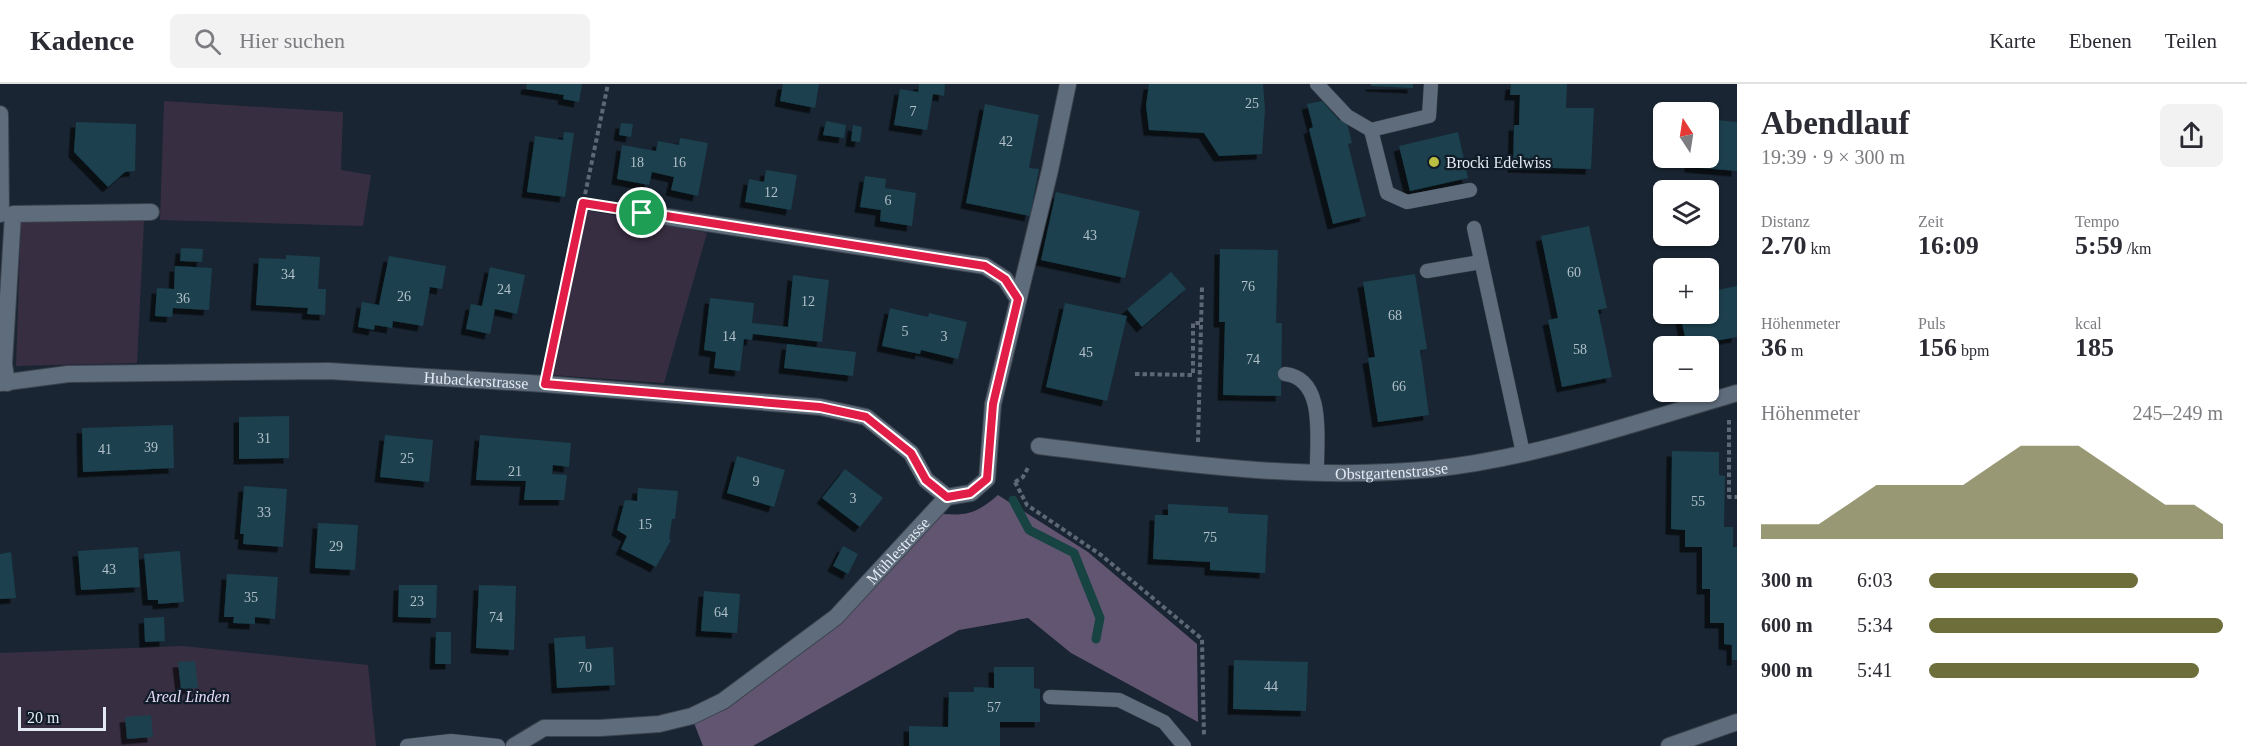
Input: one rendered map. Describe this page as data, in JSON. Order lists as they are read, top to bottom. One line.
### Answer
{"streets":{"street":["Hubackerstrasse","Obstgartenstrasse","Mühlestrasse"]},"crossings":[["Hubackerstrasse","Mühlestrasse"]],"parks":["Areal Linden"],"places":["Brocki Edelwiss"],"house_numbers":["25","7","42","18","16","12","6","43","60","34","76","24","26","36","12","68","5","14","3","58","45","74","66","31","39","41","25","21","9","3","55","33","15","75","29","43","35","23","64","74","70","44","57"],"scale_bar":"20 m","north":"top","page":{"header":"Kadence","search":"Hier suchen","nav":["Karte","Ebenen","Teilen"],"heading":["Abendlauf","19:39 · 9 × 300 m"],"map_buttons":["+","−"],"stats":[["Distanz","2.70 km"],["Zeit","16:09"],["Tempo","5:59 /km"],["Höhenmeter","36 m"],["Puls","156 bpm"],["kcal","185"]],"chart":["Höhenmeter","245–249 m"],"list":[{"name":"300 m","note":"6:03"},{"name":"600 m","note":"5:34"},{"name":"900 m","note":"5:41"}],"scale":"20 m"}}
